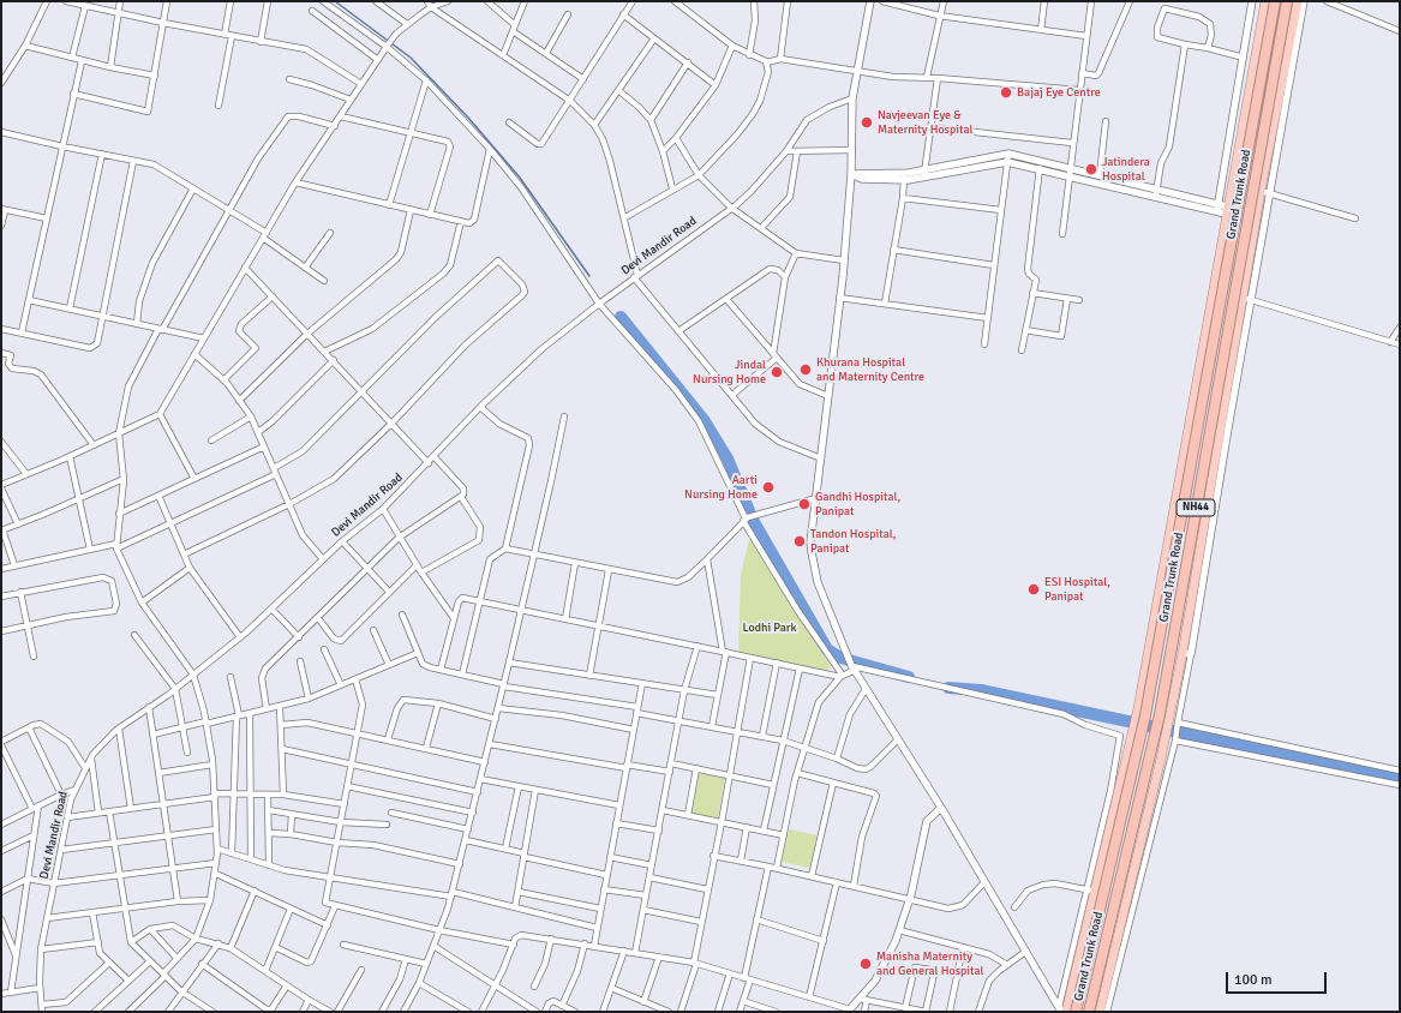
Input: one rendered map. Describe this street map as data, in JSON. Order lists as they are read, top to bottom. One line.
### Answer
{"streets":{"highway":["Grand Trunk Road","NH44"],"street":["Devi Mandir Road"]},"parks":["Lodhi Park"],"places":["Bajaj Eye Centre","Navjeevan Eye & Maternity Hospital","Jatindera Hospital","Khurana Hospital and Maternity Centre","Jindal Nursing Home","Aarti Nursing Home","Gandhi Hospital, Panipat","Tandon Hospital, Panipat","ESI Hospital, Panipat","Manisha Maternity and General Hospital"],"scale_bar":"100 m"}
